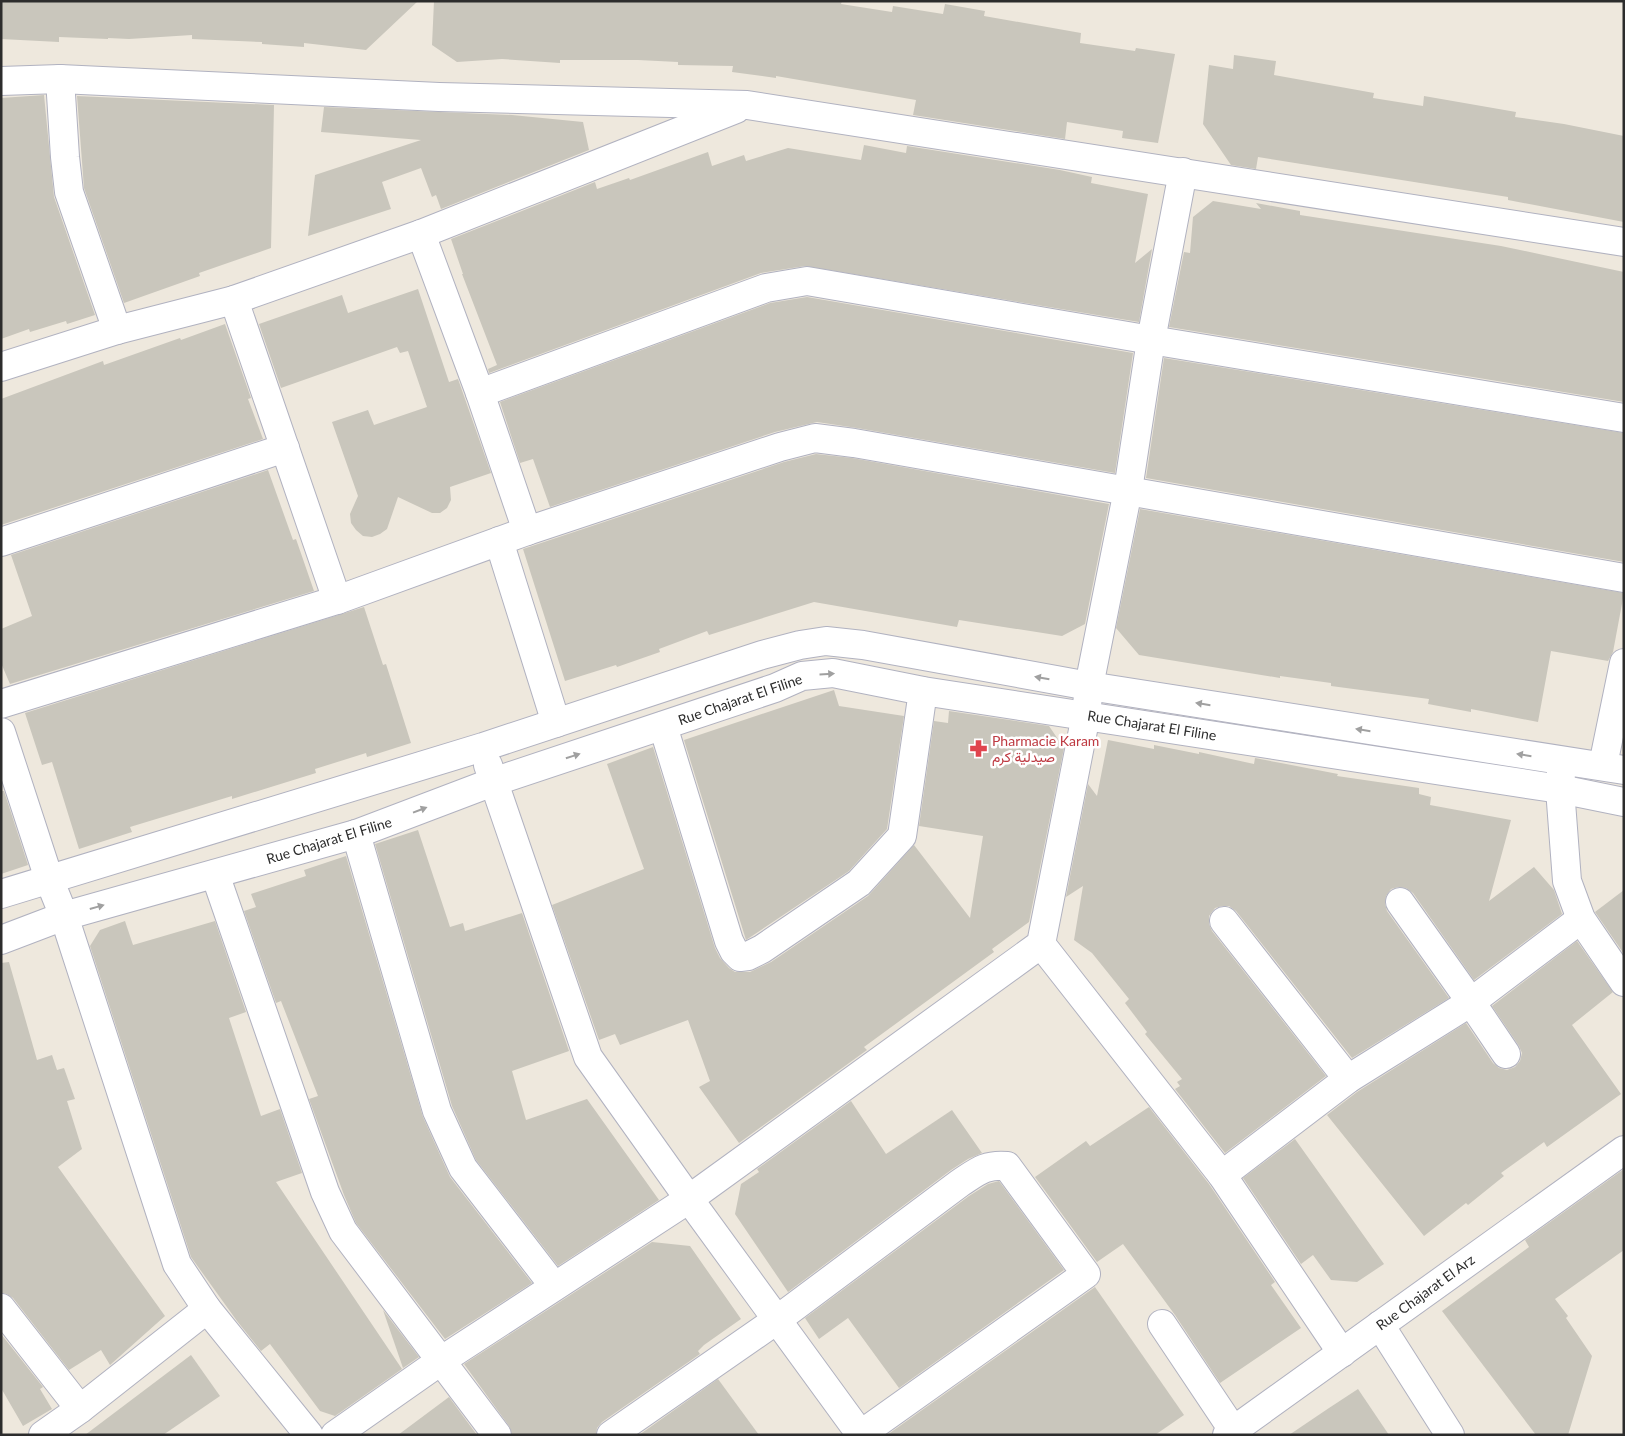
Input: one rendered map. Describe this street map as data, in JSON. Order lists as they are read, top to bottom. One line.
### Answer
{"streets":{"street":["Rue Chajarat El Filine","Rue Chajarat El Arz"]},"places":{"pharmacy":["Pharmacie Karam صيدلية كرم"]}}
